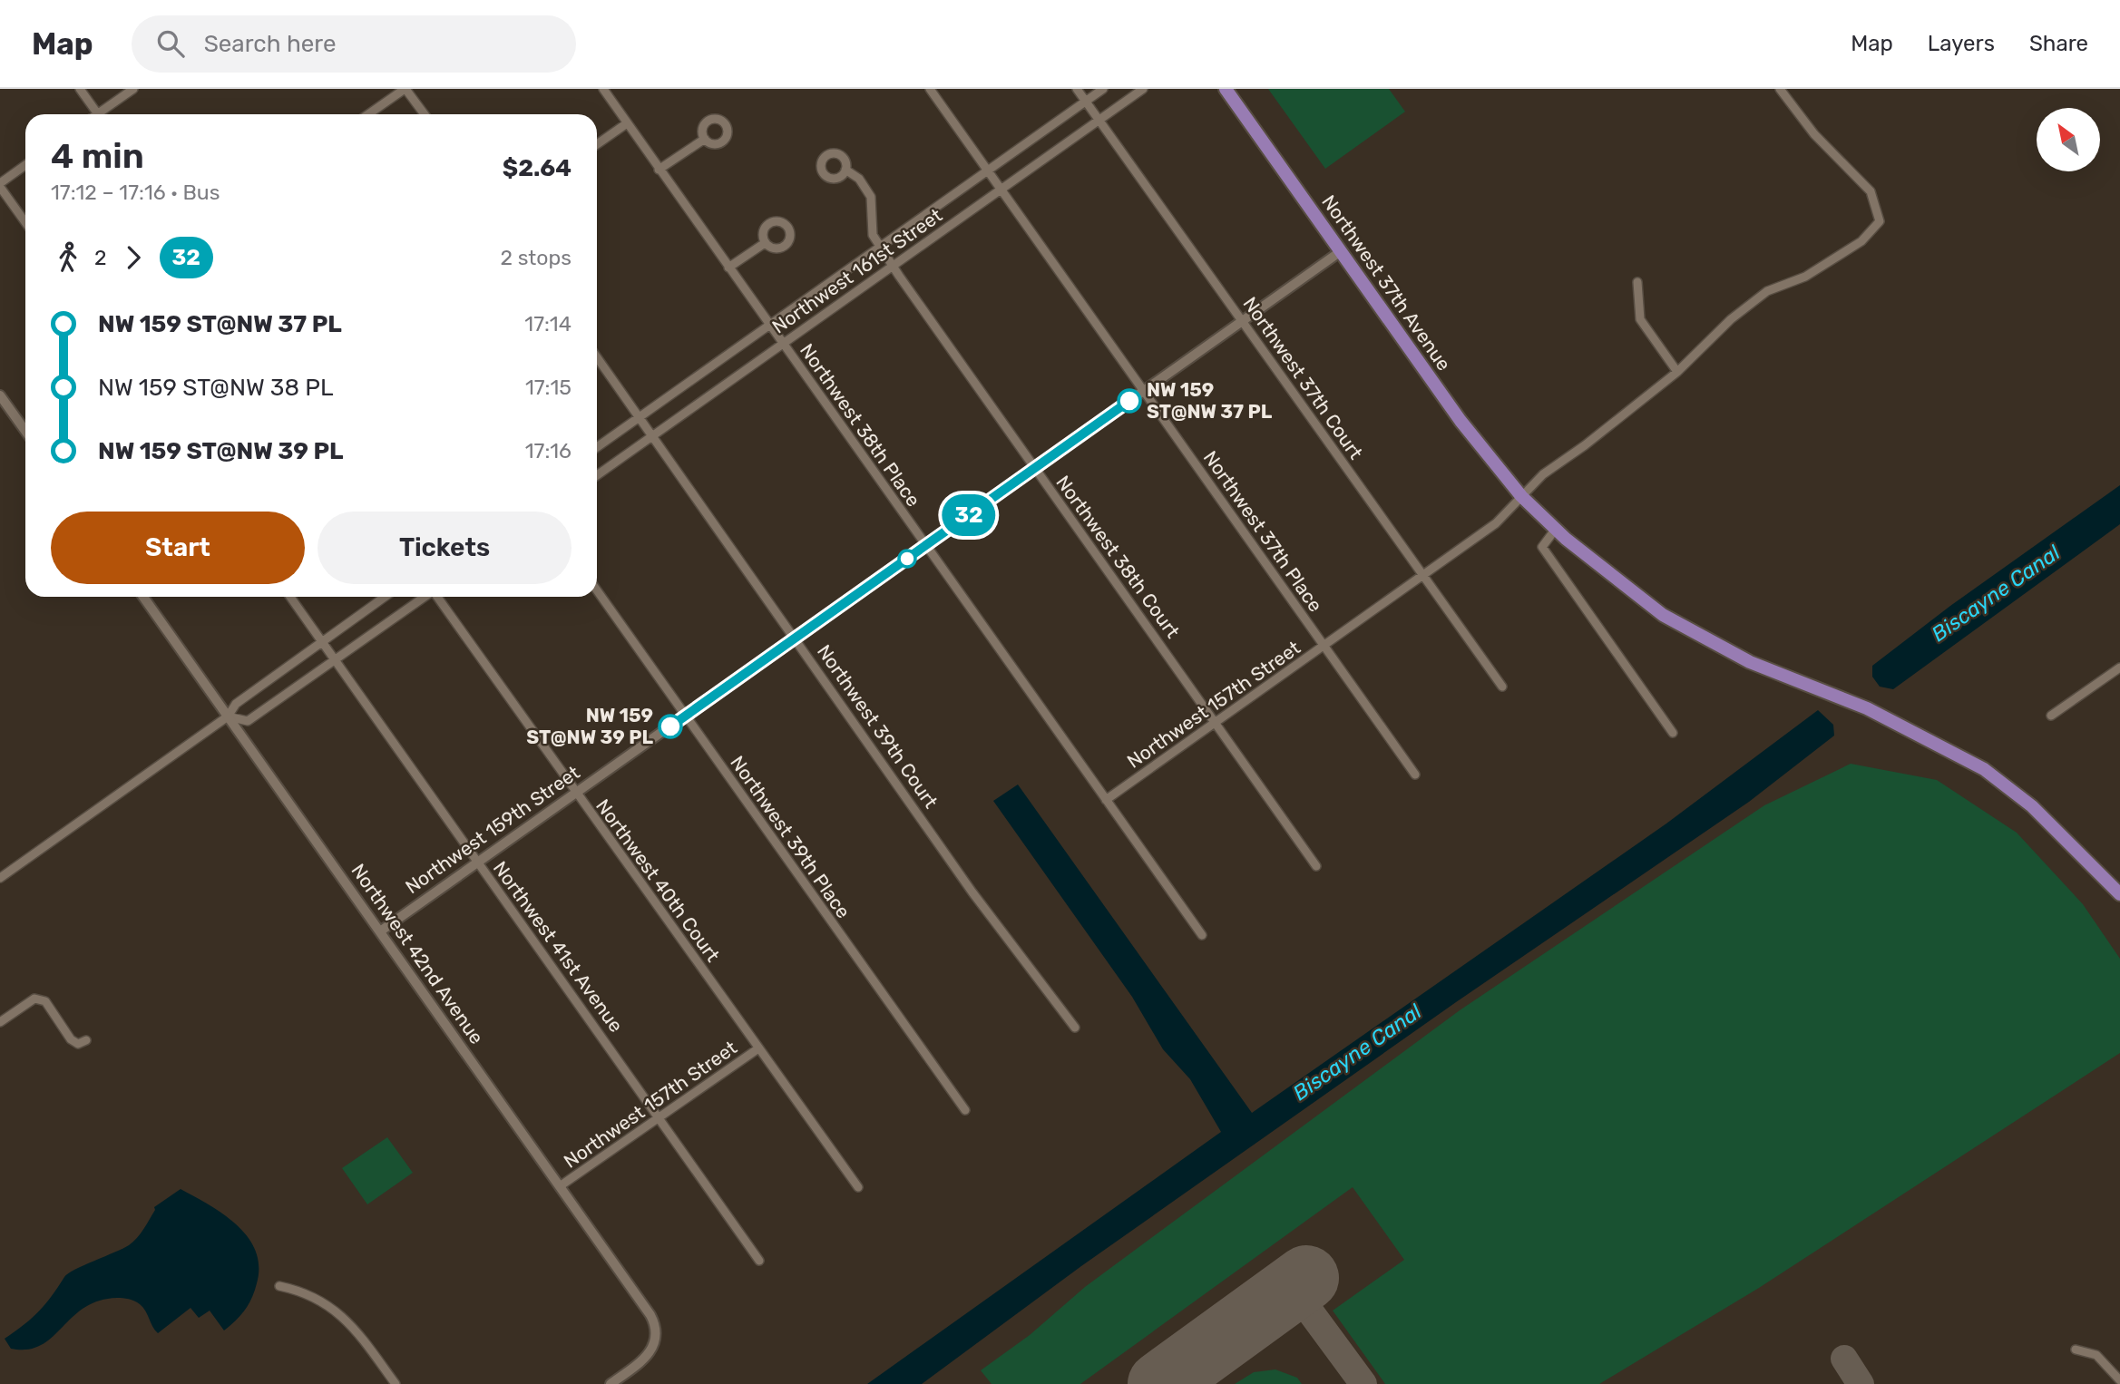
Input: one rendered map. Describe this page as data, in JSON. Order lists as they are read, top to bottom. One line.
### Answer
{"streets":{"main road":["Northwest 37th Avenue"],"street":["Northwest 161st Street","Northwest 37th Court","Northwest 38th Place","Northwest 37th Place","Northwest 38th Court","Northwest 157th Street","Northwest 39th Court","Northwest 159th Street","Northwest 39th Place","Northwest 40th Court","Northwest 41st Avenue","Northwest 42nd Avenue"]},"crossings":[["Northwest 161st Street","Northwest 37th Court"],["Northwest 161st Street","Northwest 38th Place"],["Northwest 161st Street","Northwest 37th Place"],["Northwest 161st Street","Northwest 38th Court"],["Northwest 161st Street","Northwest 39th Court"],["Northwest 37th Avenue","Northwest 157th Street"],["Northwest 37th Avenue","Northwest 159th Street"],["Northwest 37th Court","Northwest 157th Street"],["Northwest 37th Court","Northwest 159th Street"],["Northwest 38th Place","Northwest 157th Street"],["Northwest 38th Place","Northwest 159th Street"],["Northwest 37th Place","Northwest 157th Street"],["Northwest 37th Place","Northwest 159th Street"],["Northwest 38th Court","Northwest 157th Street"],["Northwest 38th Court","Northwest 159th Street"],["Northwest 157th Street","Northwest 40th Court"],["Northwest 157th Street","Northwest 41st Avenue"],["Northwest 157th Street","Northwest 42nd Avenue"],["Northwest 39th Court","Northwest 159th Street"],["Northwest 159th Street","Northwest 39th Place"],["Northwest 159th Street","Northwest 40th Court"],["Northwest 159th Street","Northwest 41st Avenue"],["Northwest 159th Street","Northwest 42nd Avenue"]],"water":["Biscayne Canal"],"places":["NW 159 ST@NW 37 PL","NW 159 ST@NW 39 PL"],"lines":["bus line 32"],"north":"top left","page":{"header":"Map","search":"Search here","nav":["Map","Layers","Share"],"on_map":"32","heading":["4 min","17:12 – 17:16 · Bus","$2.64"],"legs":["2","32","2 stops"],"list":[{"name":"NW 159 ST@NW 37 PL","value":"17:14"},{"name":"NW 159 ST@NW 38 PL","value":"17:15"},{"name":"NW 159 ST@NW 39 PL","value":"17:16"}],"buttons":["Start","Tickets"]}}
